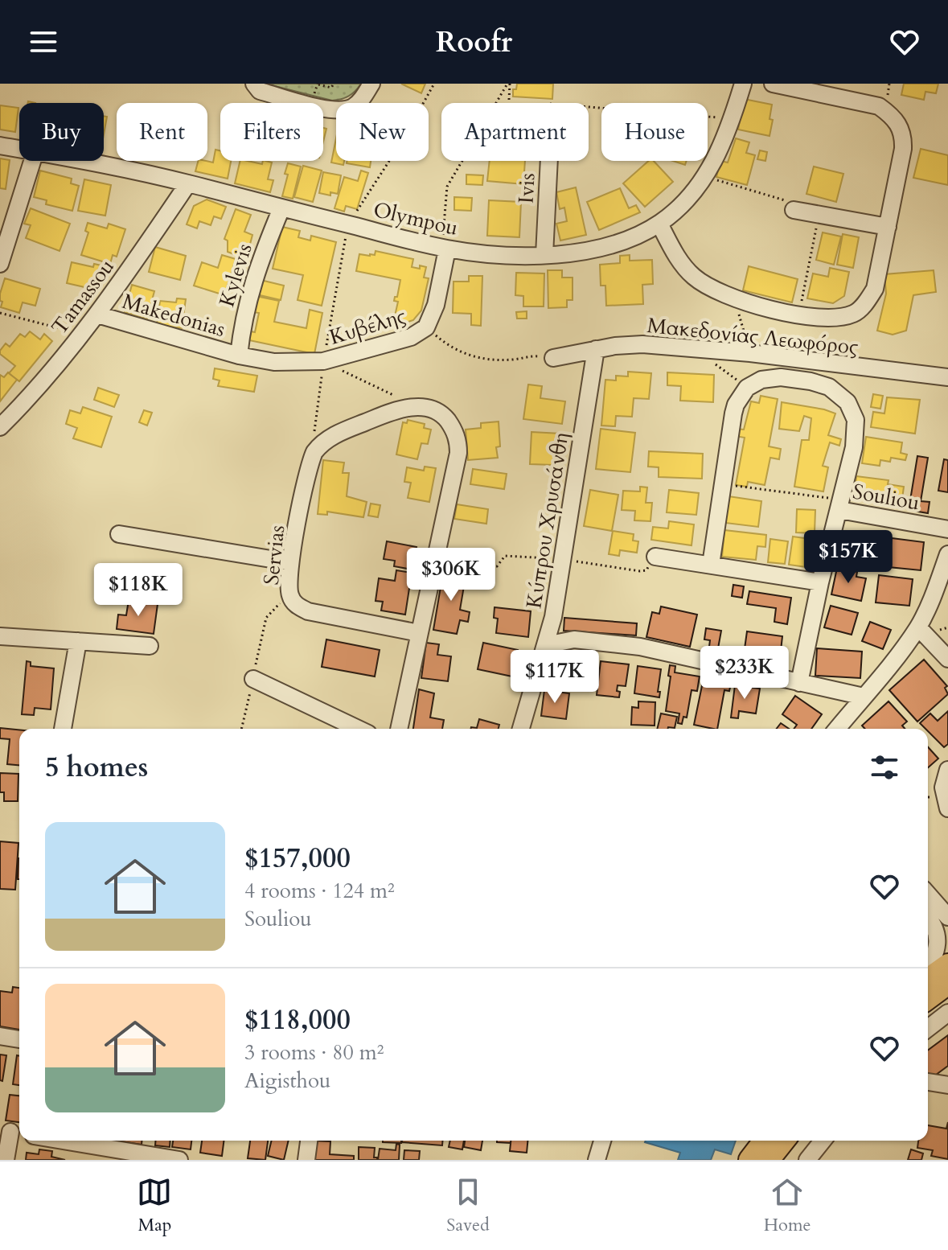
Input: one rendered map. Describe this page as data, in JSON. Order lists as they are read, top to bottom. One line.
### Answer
{"streets":{"street":["Ivis","Olympou","Kylevis","Tamassou","Makedonias","Κυβέλης","Μακεδονίας Λεωφόρος","Souliou","Κύπρου Χρυσάνθη","Servias"]},"crossings":[["Ivis","Olympou"],["Olympou","Kylevis"],["Olympou","Tamassou"],["Olympou","Κυβέλης"],["Kylevis","Makedonias"],["Kylevis","Κυβέλης"],["Tamassou","Makedonias"],["Makedonias","Κυβέλης"],["Μακεδονίας Λεωφόρος","Κύπρου Χρυσάνθη"]],"page":{"header":"Roofr","chip":["Buy","Rent","Filters","New","Apartment","House"],"price":["$157K","$306K","$118K","$233K","$117K"],"heading":"5 homes","list":[{"name":"$157,000","note":"4 rooms · 124 m² · Souliou"},{"name":"$118,000","note":"3 rooms · 80 m² · Aigisthou"}],"tabs":["Map","Saved","Home"]}}
